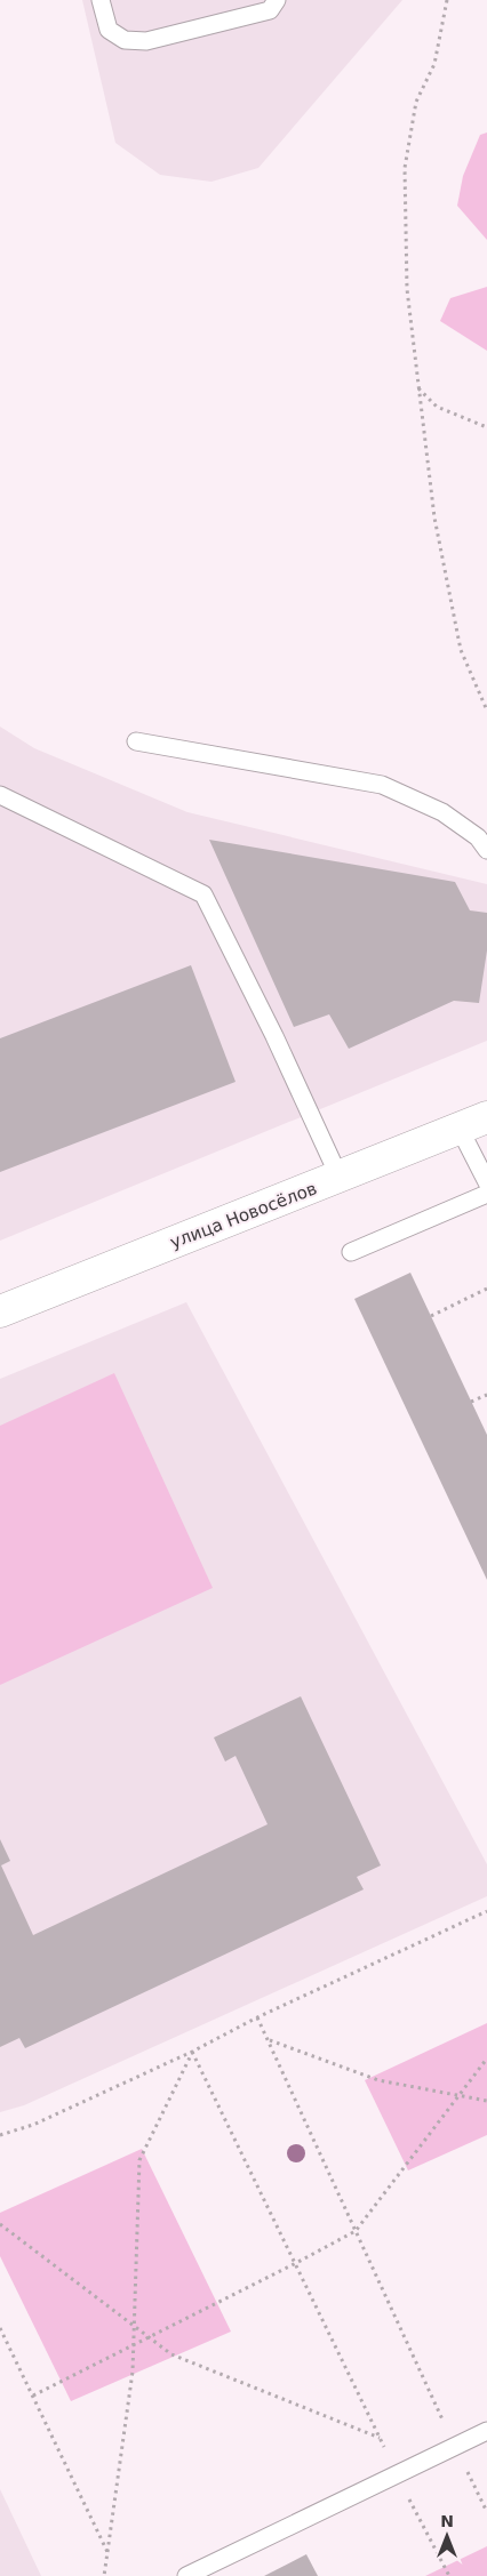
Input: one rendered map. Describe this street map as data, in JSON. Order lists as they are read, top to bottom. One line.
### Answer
{"streets":{"street":["улица Новосёлов"]},"north":"top"}
